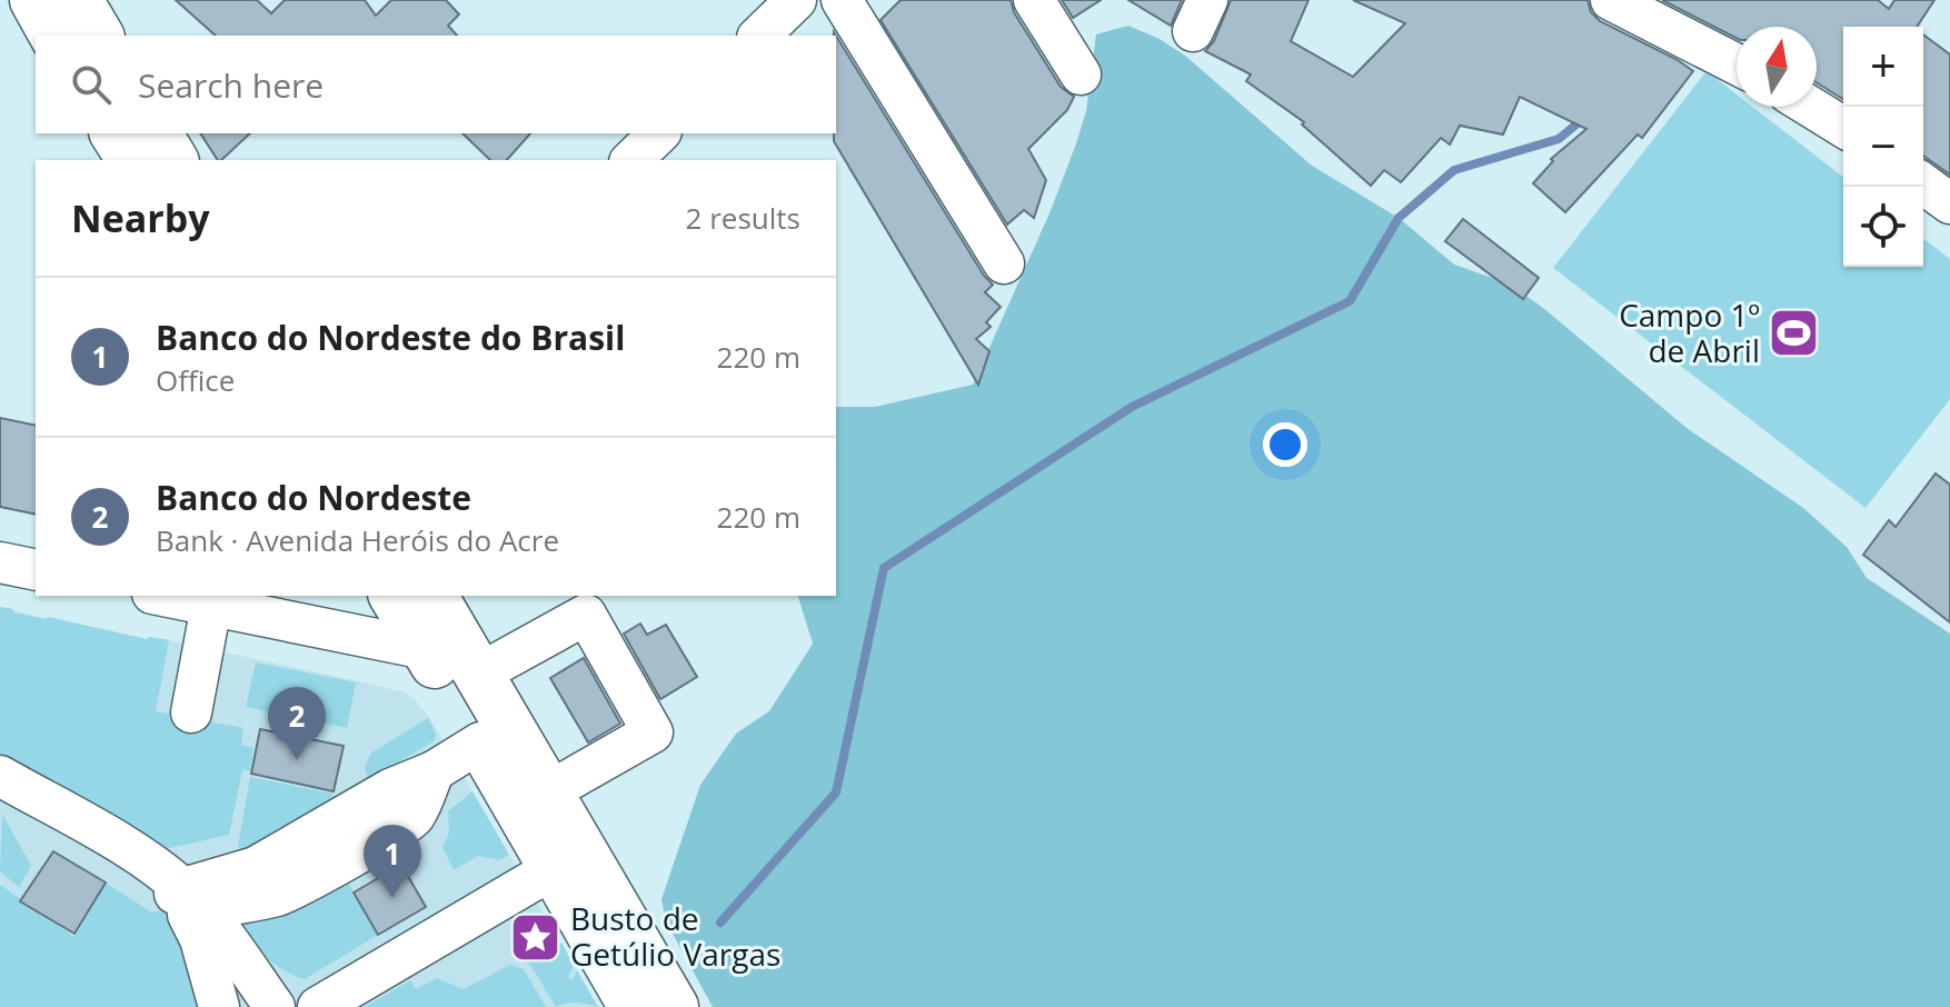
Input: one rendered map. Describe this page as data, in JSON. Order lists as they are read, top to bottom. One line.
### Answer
{"places":{"sports":["Campo 1º de Abril"],"place":["Busto de Getúlio Vargas"]},"north":"top","page":{"map_buttons":["+","−"],"search":"Search here","heading":["Nearby","2 results"],"list":[{"mark":"1","name":"Banco do Nordeste do Brasil","note":"Office","value":"220 m"},{"mark":"2","name":"Banco do Nordeste","note":"Bank · Avenida Heróis do Acre","value":"220 m"}],"pins":["2","1"]}}
